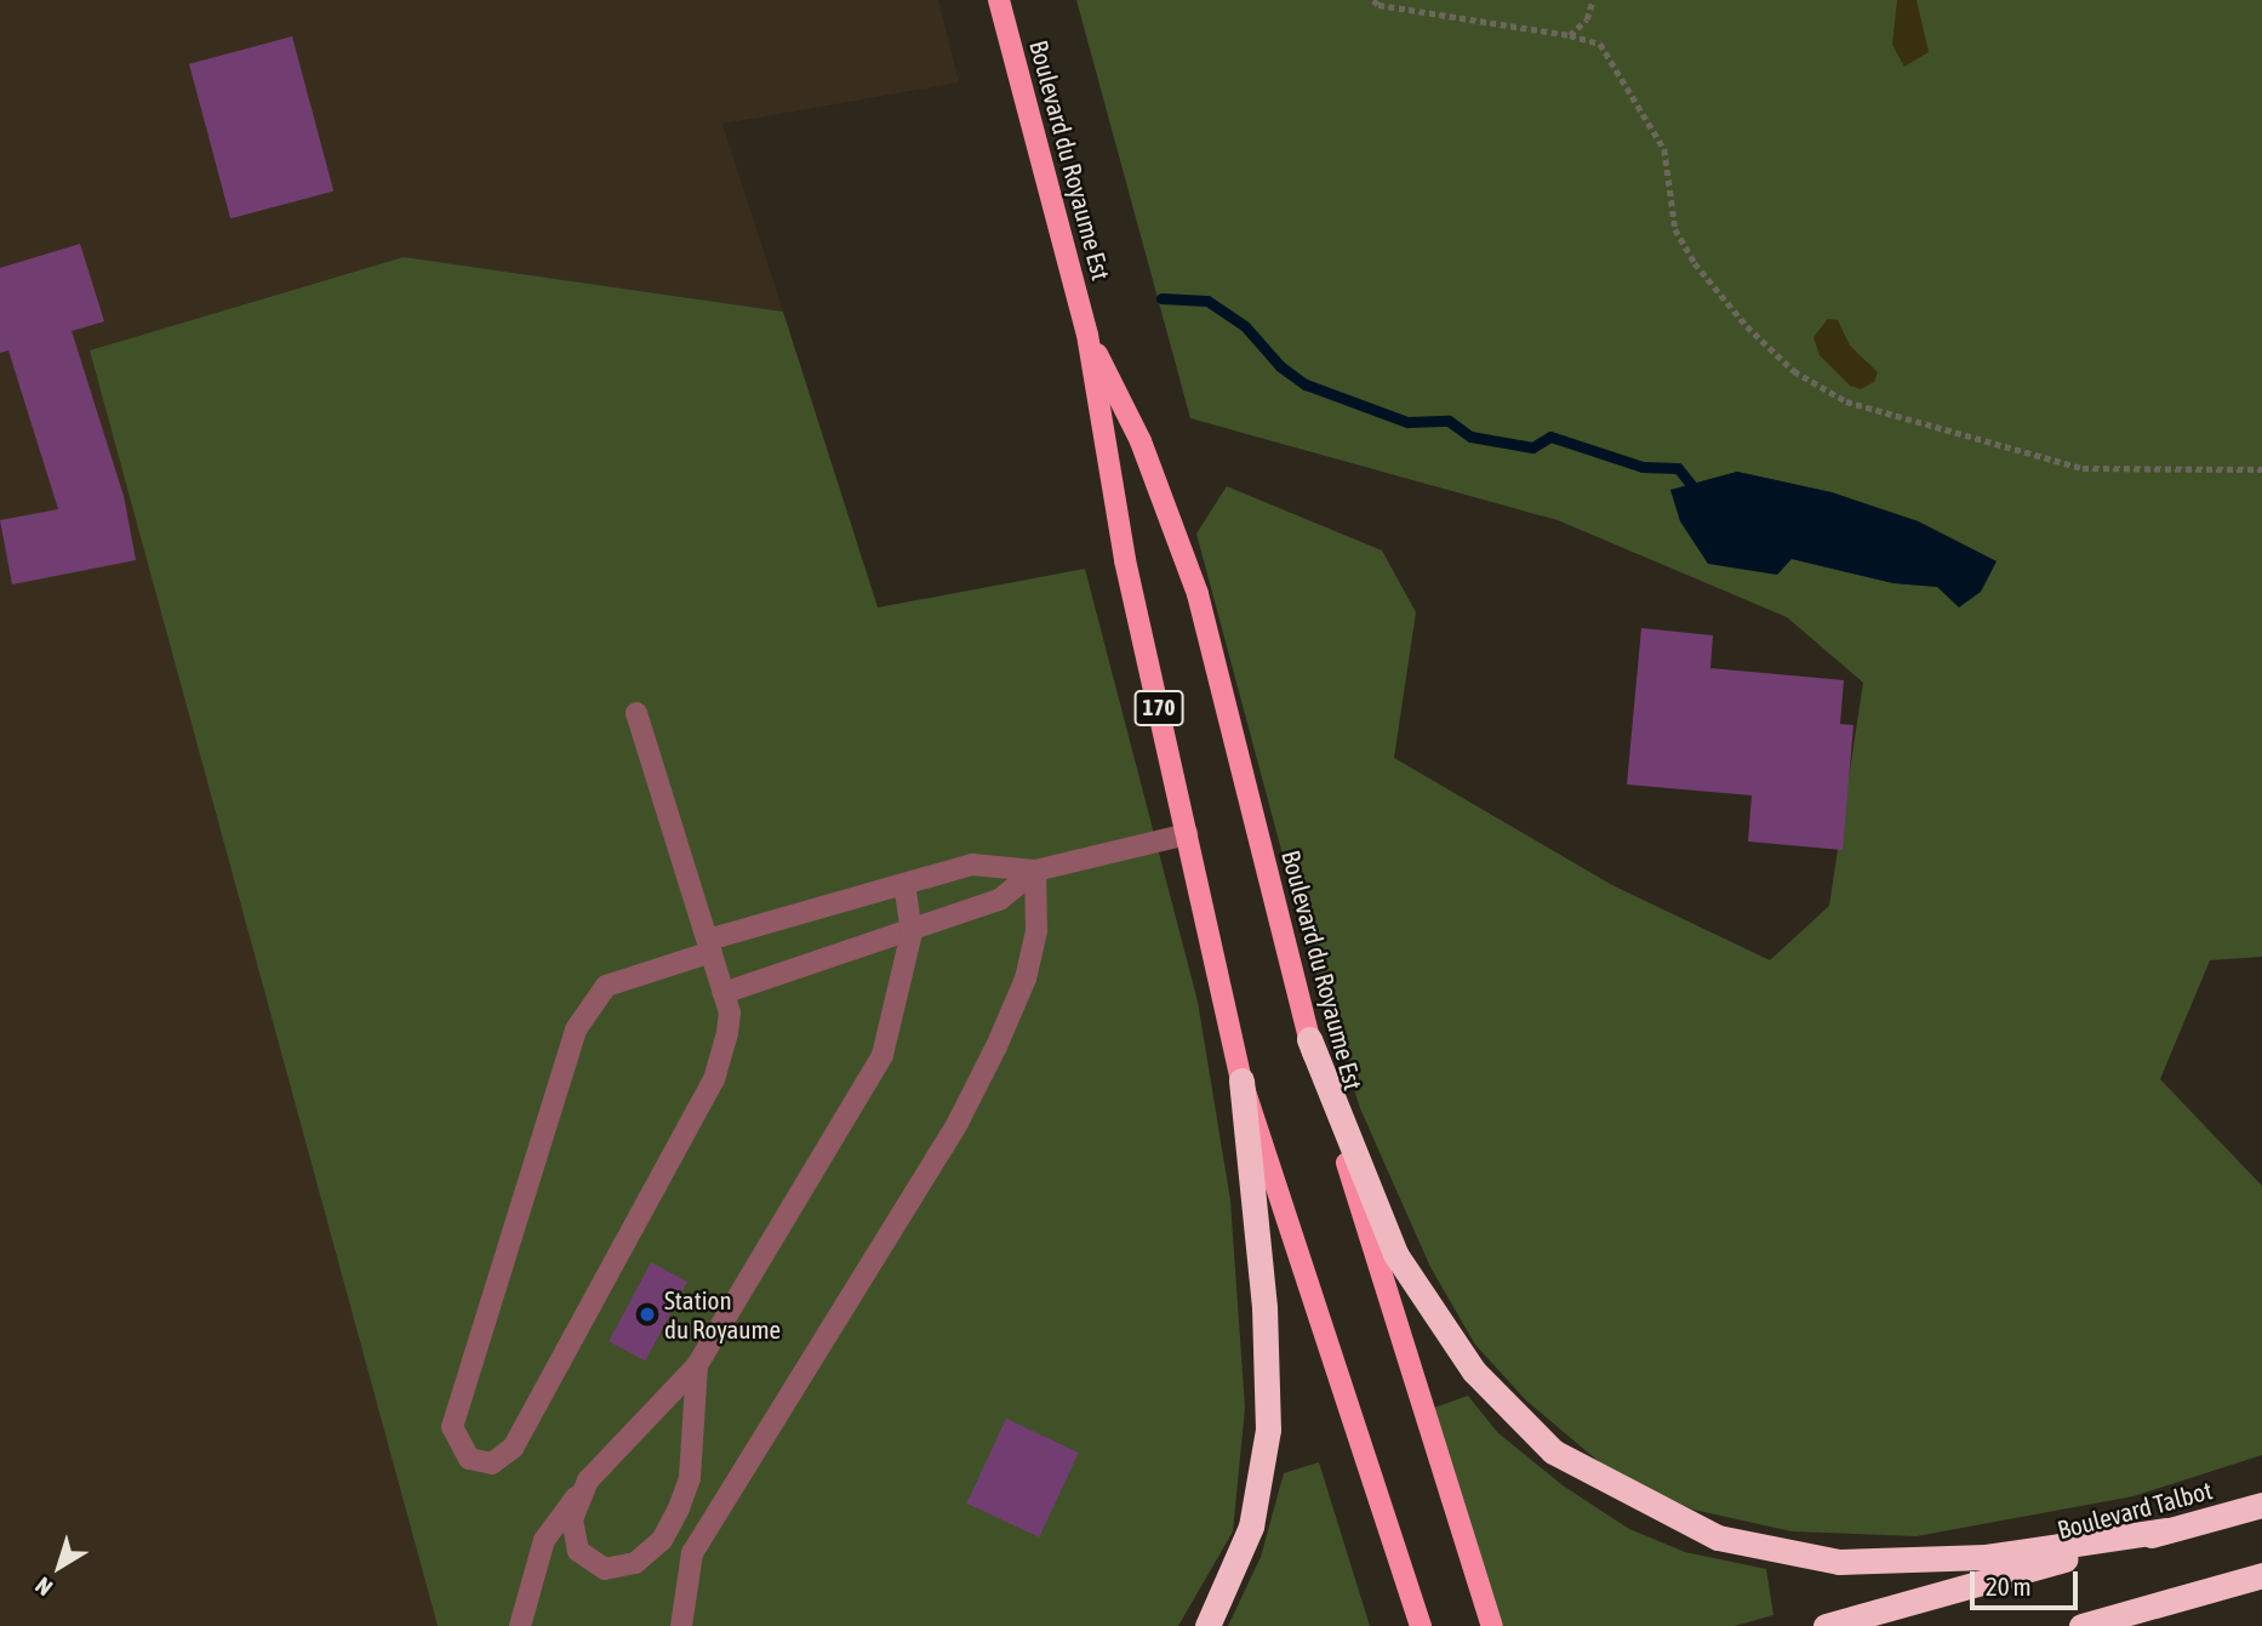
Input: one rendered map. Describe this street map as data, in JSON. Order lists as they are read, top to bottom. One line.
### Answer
{"streets":{"highway":["Boulevard Talbot"],"main road":["Boulevard du Royaume Est","170"]},"places":["Station du Royaume"],"scale_bar":"20 m","north":"bottom left"}
